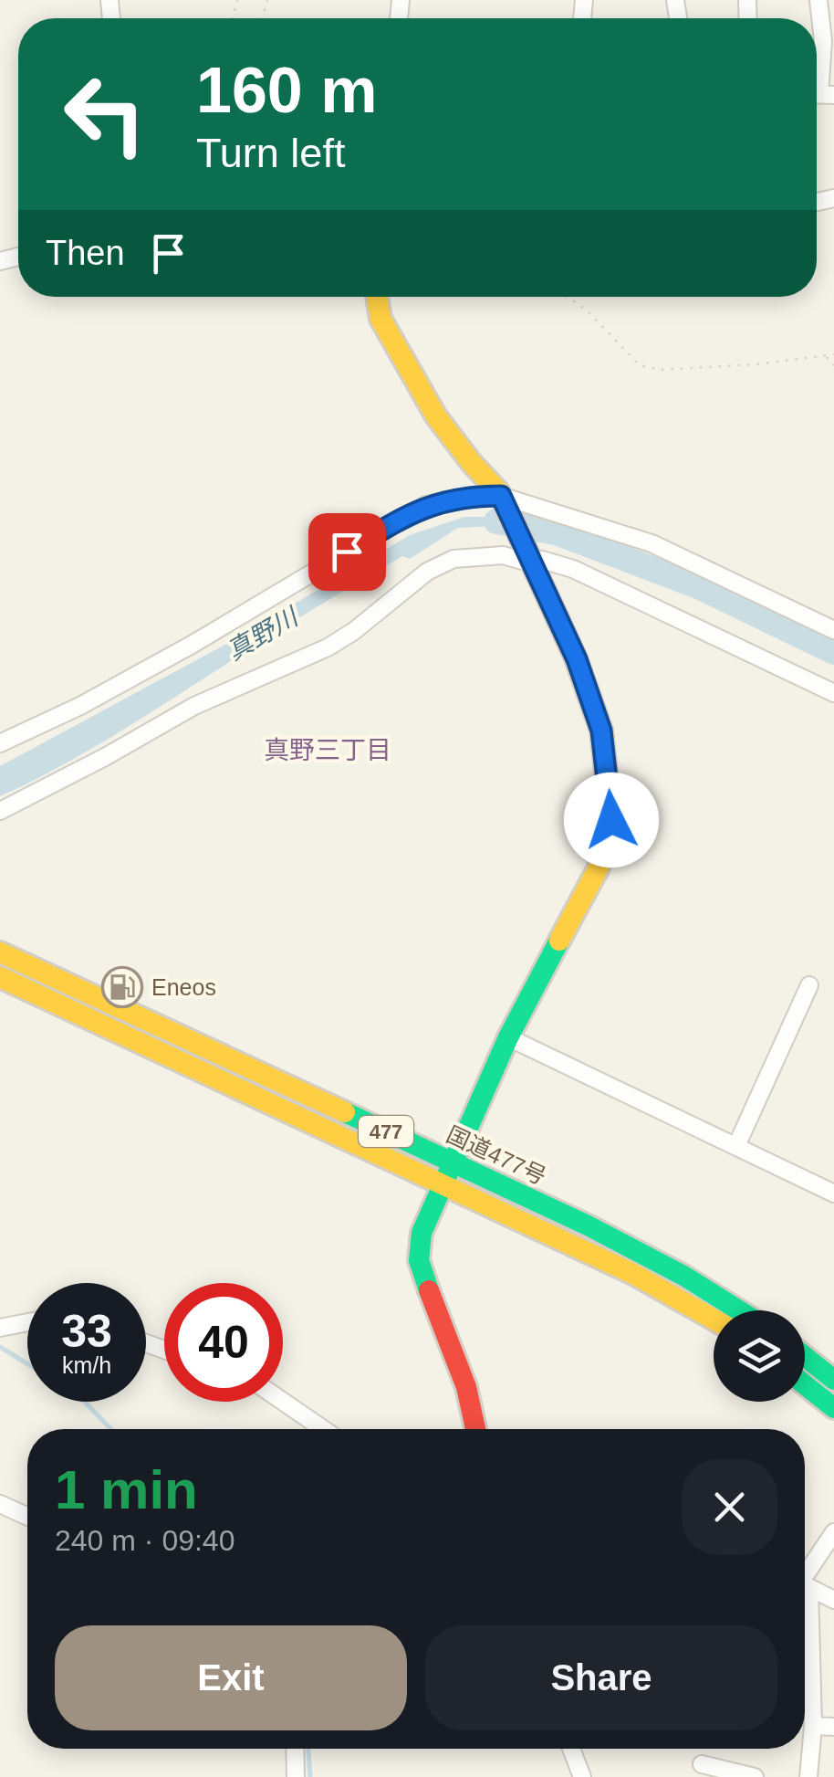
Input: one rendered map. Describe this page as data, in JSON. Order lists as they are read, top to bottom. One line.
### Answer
{"streets":{"main road":["477","国道477号"]},"districts":["真野三丁目"],"water":["真野川"],"places":{"fuel station":["Eneos"]},"page":{"turn":["160 m","Turn left"],"then":"Then","speed":"33 km/h","limit":"40","heading":["1 min","240 m · 09:40"],"buttons":["Exit","Share"]}}
